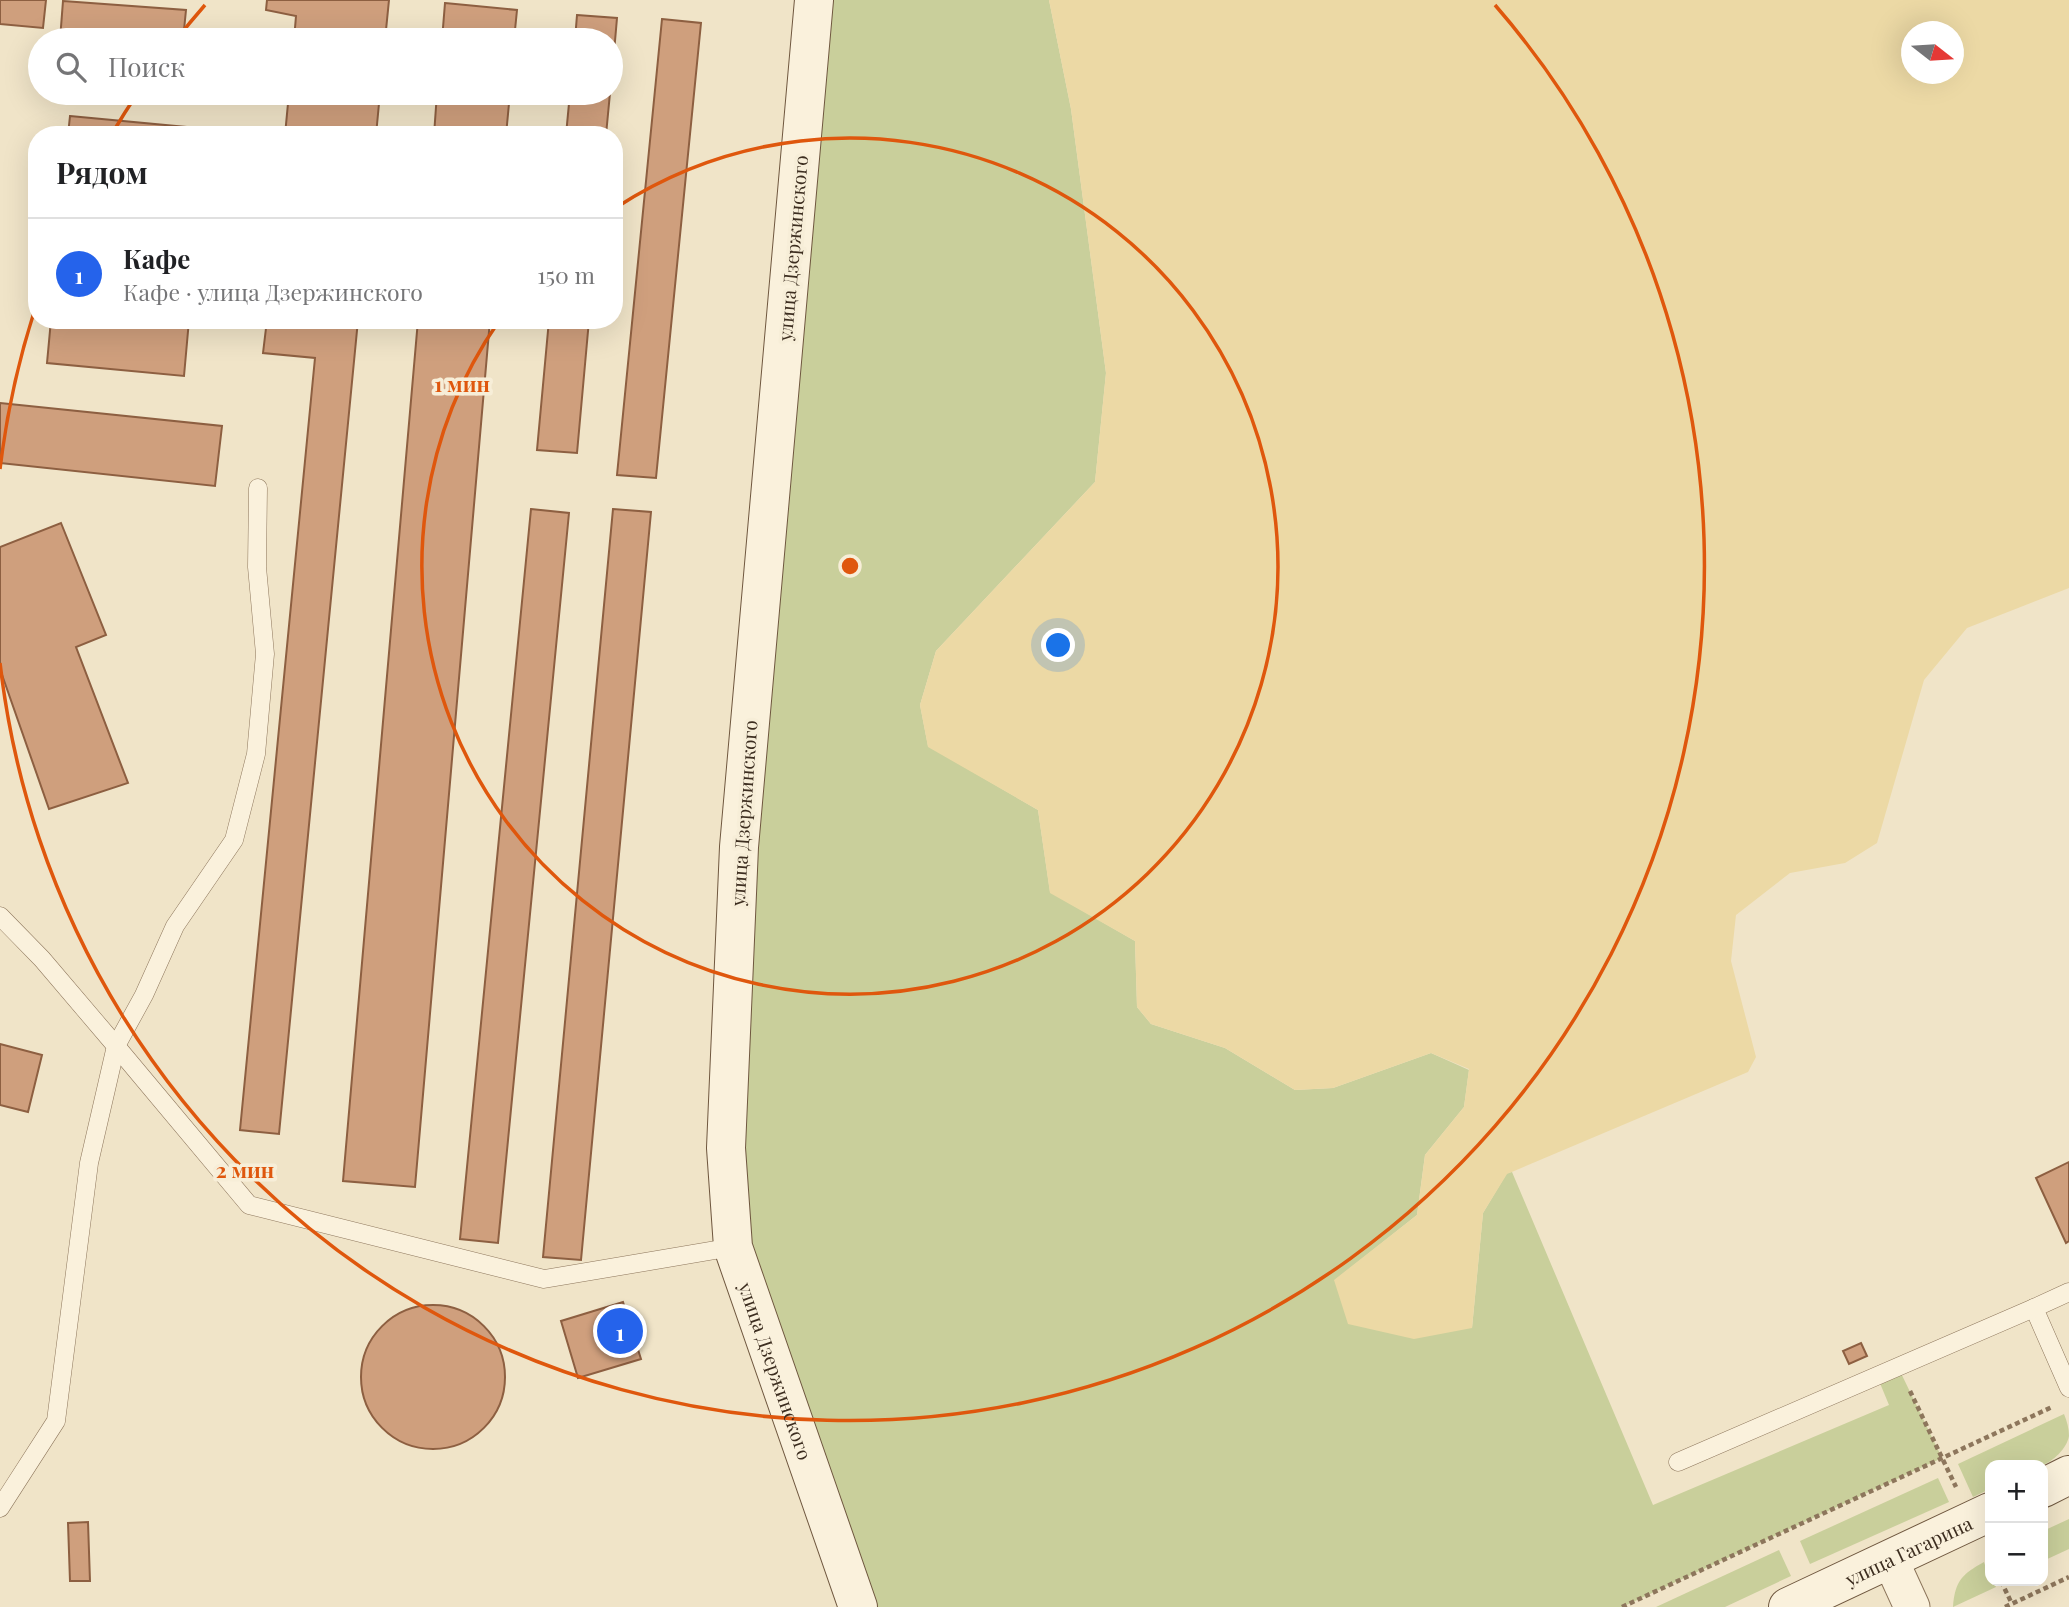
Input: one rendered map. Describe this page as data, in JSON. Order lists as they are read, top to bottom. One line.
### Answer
{"streets":{"main road":["улица Дзержинского","улица Гагарина"]},"north":"right","page":{"search":"Поиск","heading":"Рядом","list":[{"mark":"1","name":"Кафе","note":"Кафе · улица Дзержинского","value":"150 m"}],"pins":"1","map_buttons":["+","−"]},"rings":["1 мин","2 мин"]}
